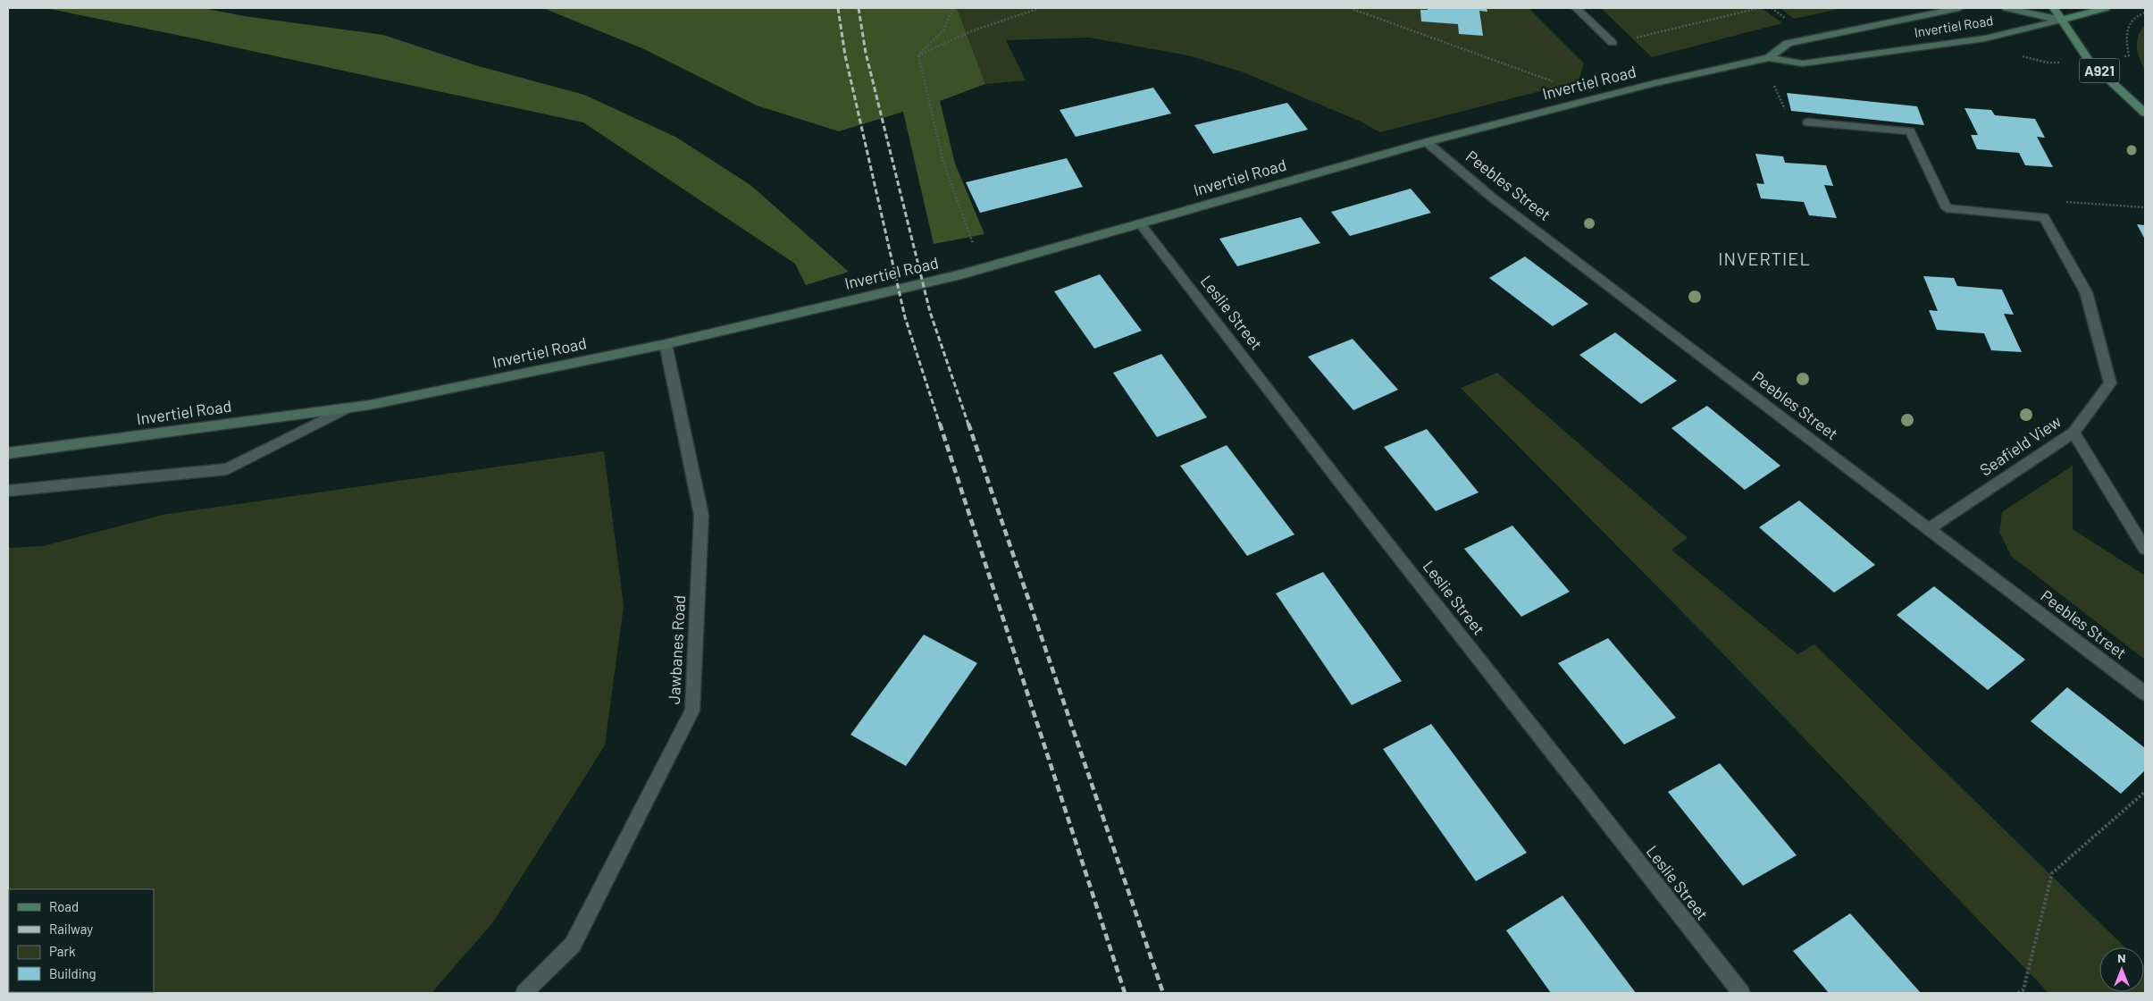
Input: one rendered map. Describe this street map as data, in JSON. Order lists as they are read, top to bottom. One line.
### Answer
{"streets":{"main road":["Invertiel Road","A921"],"street":["Peebles Street","Leslie Street","Seafield View","Jawbanes Road"]},"crossings":[["Invertiel Road","A921"],["Invertiel Road","Peebles Street"],["Invertiel Road","Leslie Street"],["Invertiel Road","Jawbanes Road"],["Peebles Street","Seafield View"]],"districts":["INVERTIEL"],"legend":["Road","Railway","Park","Building"],"north":"top"}
